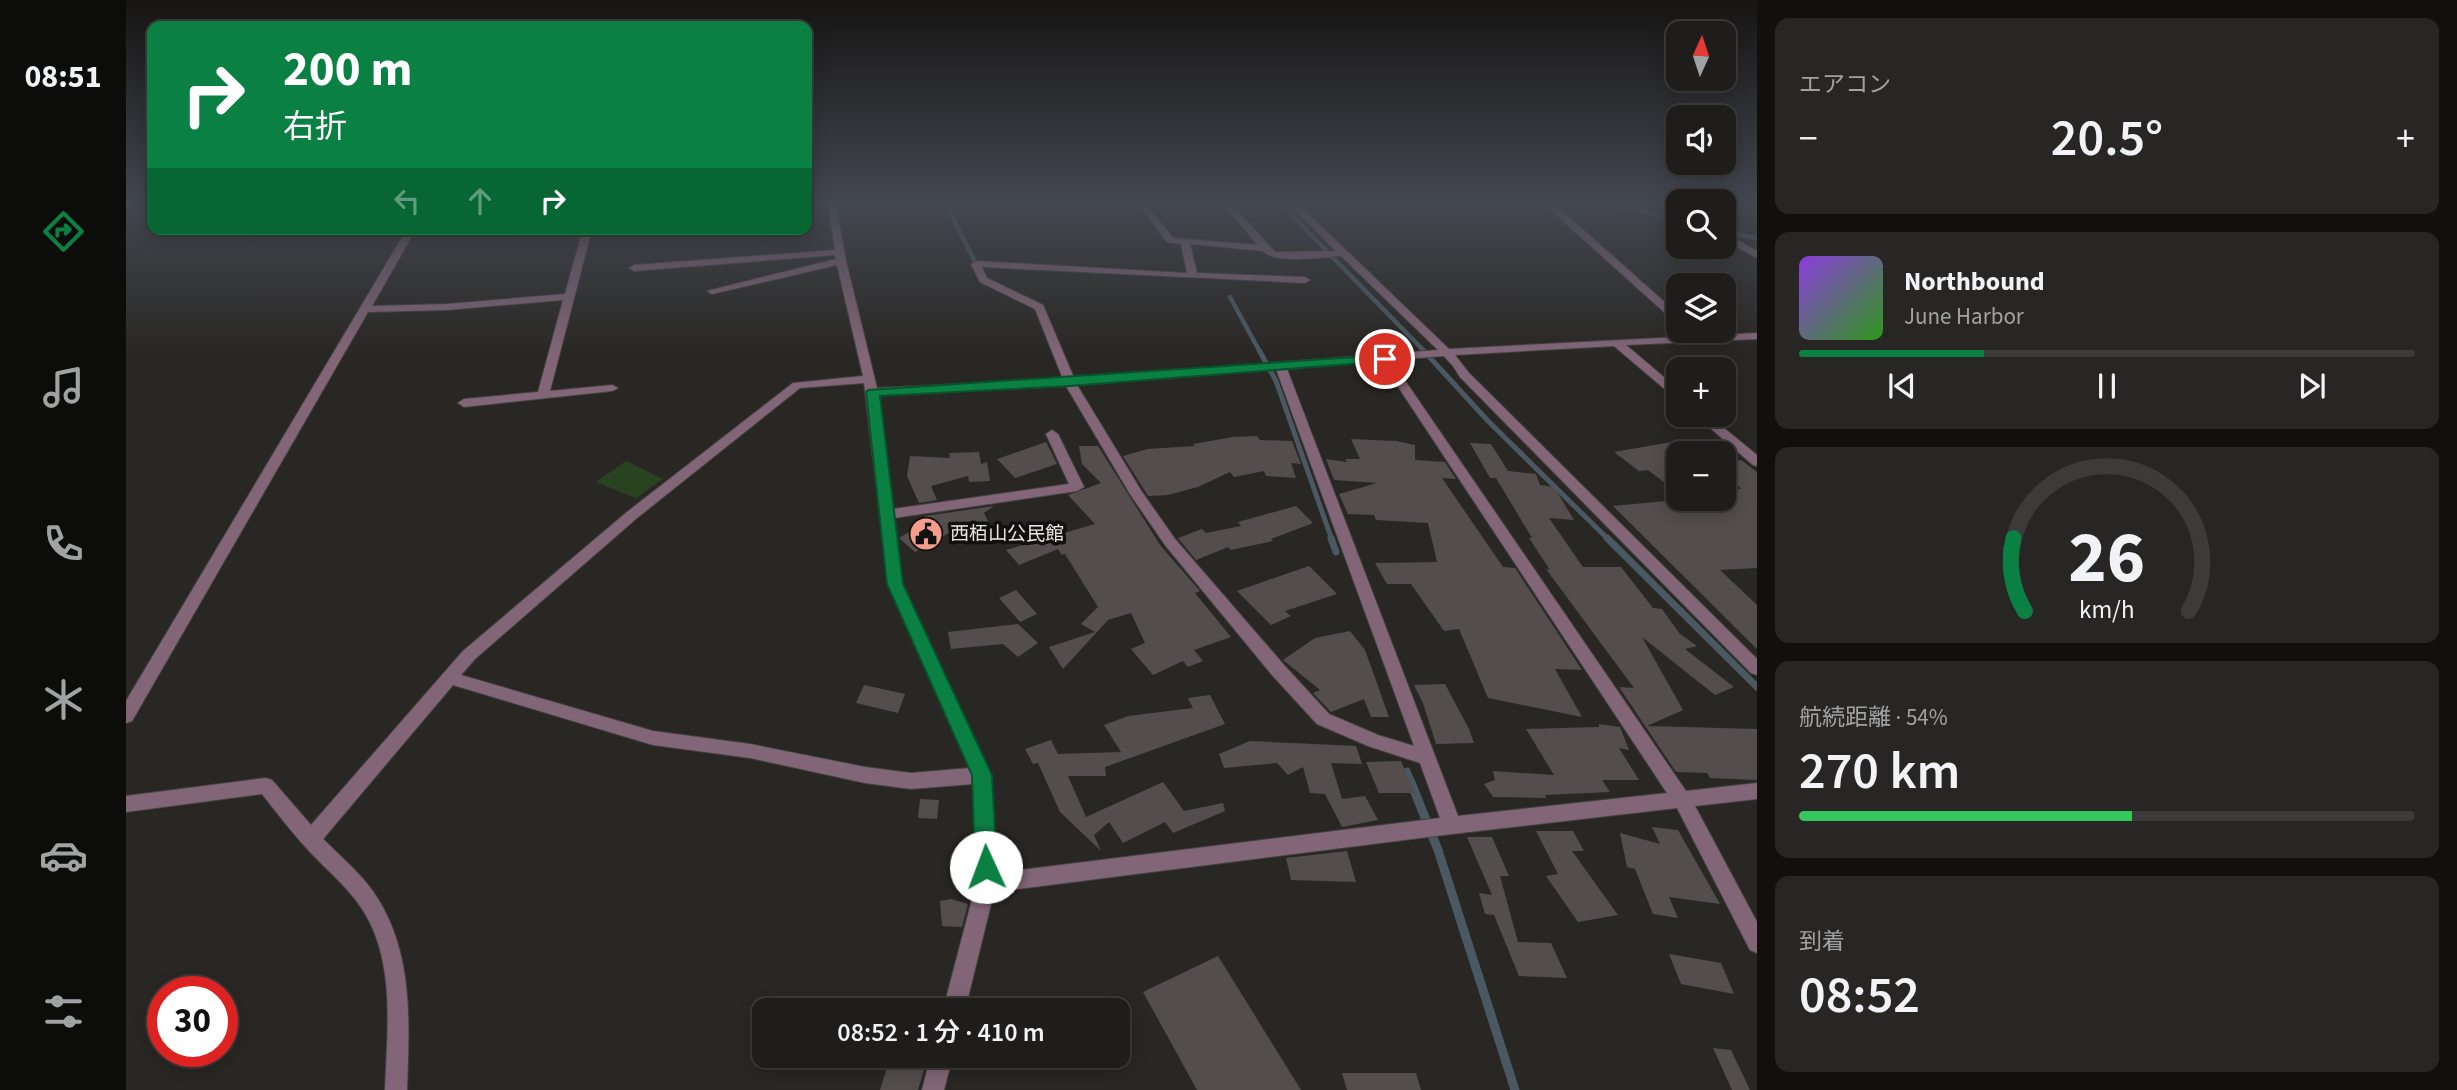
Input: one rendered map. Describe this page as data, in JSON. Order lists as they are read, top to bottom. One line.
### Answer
{"places":{"public building":["西栢山公民館"]},"north":"top","page":{"tabs":"08:51","tile":["エアコン",["航続距離 · 54%","270 km"],["到着","08:52"]],"map_buttons":["+","−"],"turn":["200 m","右折"],"heat":["−","20.5°","+"],"song":["Northbound","June Harbor"],"limit":"30","trip":"08:52 · 1 分 · 410 m","gauge":["26","km/h"]}}
